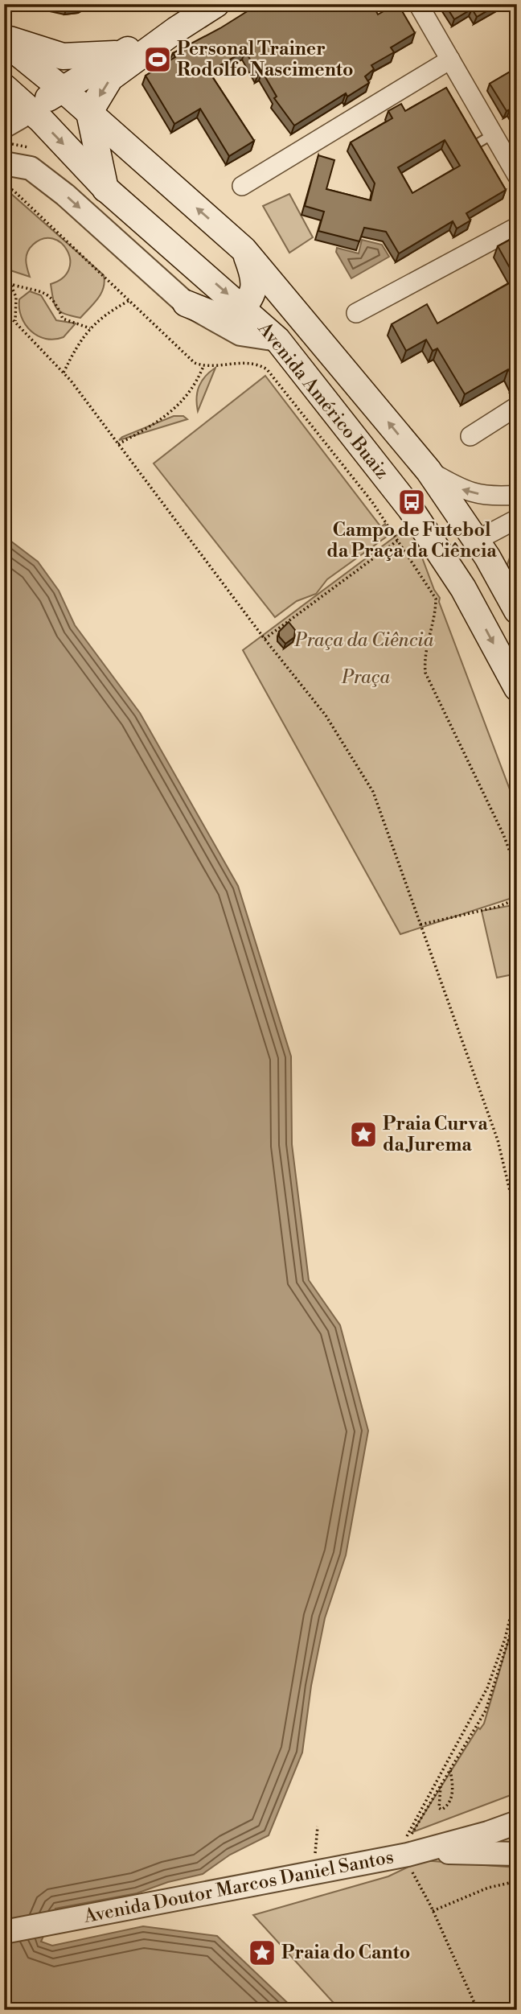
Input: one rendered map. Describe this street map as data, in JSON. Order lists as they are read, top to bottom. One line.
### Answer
{"streets":{"main road":["Avenida Américo Buaiz"],"street":["Avenida Doutor Marcos Daniel Santos"]},"parks":["Praça da Ciência","Praça"],"places":{"sports":["Personal Trainer Rodolfo Nascimento"],"bus stop":["Campo de Futebol da Praça da Ciência"],"place":["Praia Curva da Jurema","Praia do Canto"]}}
